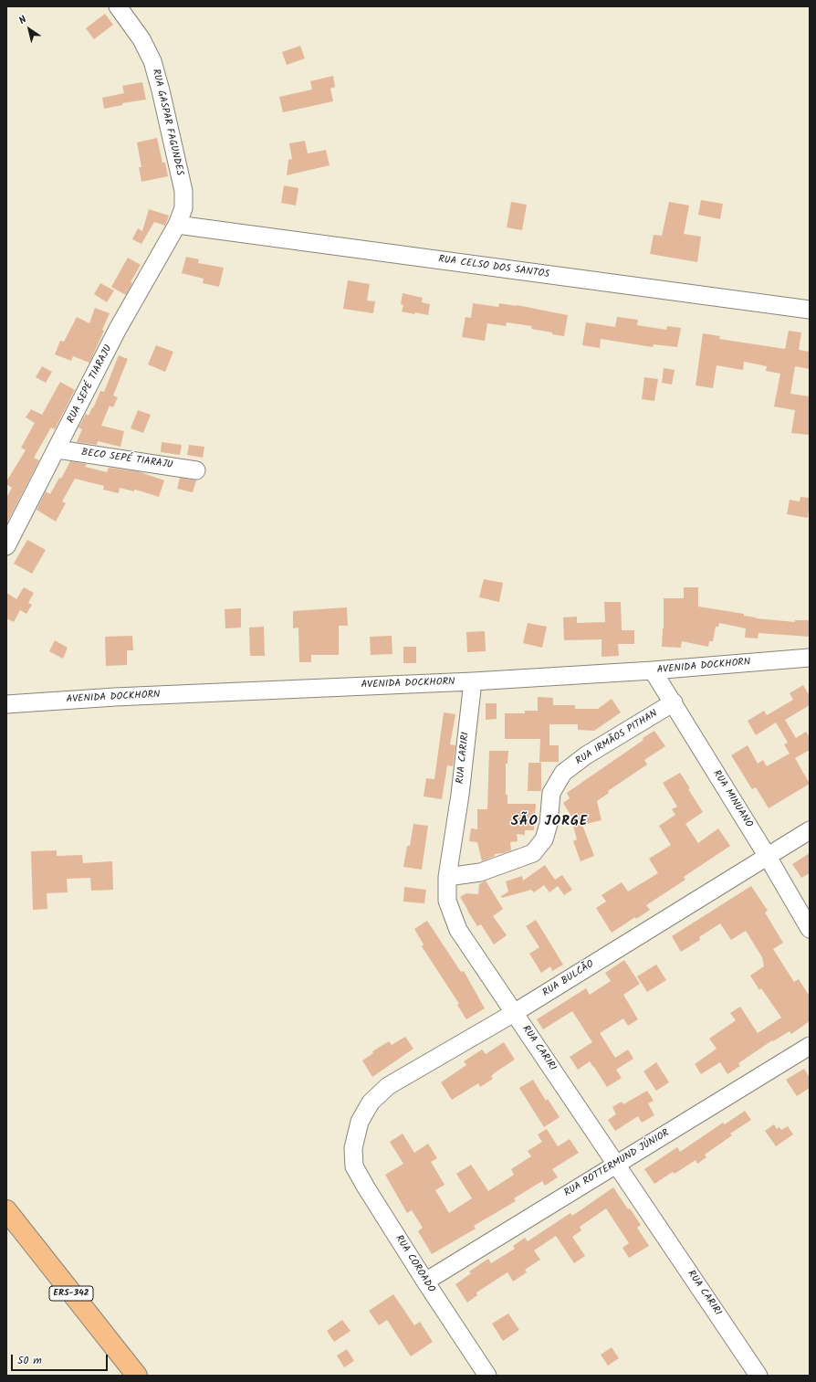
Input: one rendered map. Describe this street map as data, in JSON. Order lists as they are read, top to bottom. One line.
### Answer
{"streets":{"main road":["ERS-342"],"street":["RUA GASPAR FAGUNDES","RUA CELSO DOS SANTOS","RUA SEPÉ TIARAJU","BECO SEPÉ TIARAJU","AVENIDA DOCKHORN","RUA IRMÃOS PITHAN","RUA CARIRI","RUA MINUANO","RUA BULCÃO","RUA ROTTERMUND JÚNIOR","RUA COROADO"]},"crossings":[["RUA GASPAR FAGUNDES","RUA CELSO DOS SANTOS"],["RUA GASPAR FAGUNDES","RUA SEPÉ TIARAJU"],["RUA CELSO DOS SANTOS","RUA SEPÉ TIARAJU"],["RUA SEPÉ TIARAJU","BECO SEPÉ TIARAJU"],["AVENIDA DOCKHORN","RUA CARIRI"],["AVENIDA DOCKHORN","RUA MINUANO"],["RUA IRMÃOS PITHAN","RUA CARIRI"],["RUA IRMÃOS PITHAN","RUA MINUANO"],["RUA CARIRI","RUA BULCÃO"],["RUA CARIRI","RUA ROTTERMUND JÚNIOR"],["RUA MINUANO","RUA BULCÃO"],["RUA BULCÃO","RUA COROADO"],["RUA ROTTERMUND JÚNIOR","RUA COROADO"]],"districts":["SÃO JORGE"],"scale_bar":"50 m","north":"top left"}
